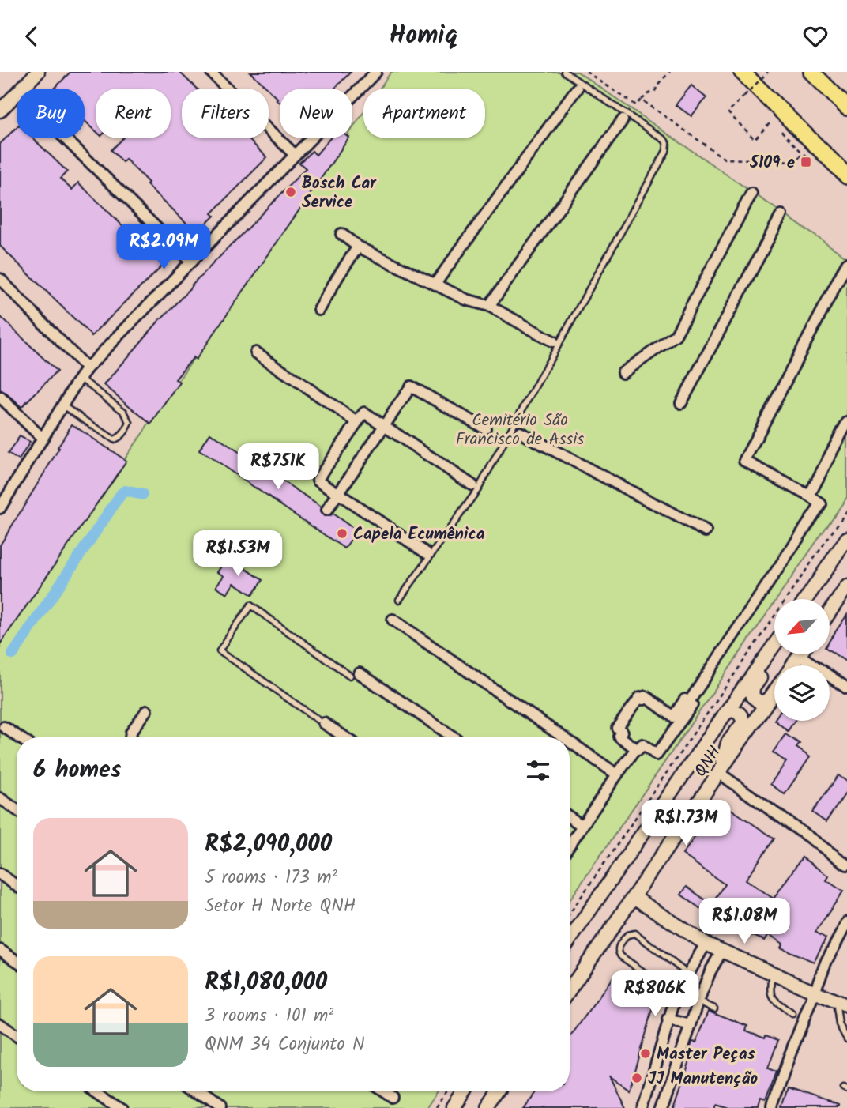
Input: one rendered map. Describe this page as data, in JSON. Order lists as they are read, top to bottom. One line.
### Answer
{"streets":{"street":["QNH"]},"parks":["Cemitério São Francisco de Assis"],"places":{"transit":["5109 e"],"other":["Bosch Car Service","Capela Ecumênica","Master Peças","JJ Manutenção"]},"north":"bottom left","page":{"header":"Homiq","chip":["Buy","Rent","Filters","New","Apartment"],"price":["R$2.09M","R$751K","R$1.53M","R$1.73M","R$1.08M","R$806K"],"heading":"6 homes","list":[{"name":"R$2,090,000","note":"5 rooms · 173 m² · Setor H Norte QNH"},{"name":"R$1,080,000","note":"3 rooms · 101 m² · QNM 34 Conjunto N"}]}}
